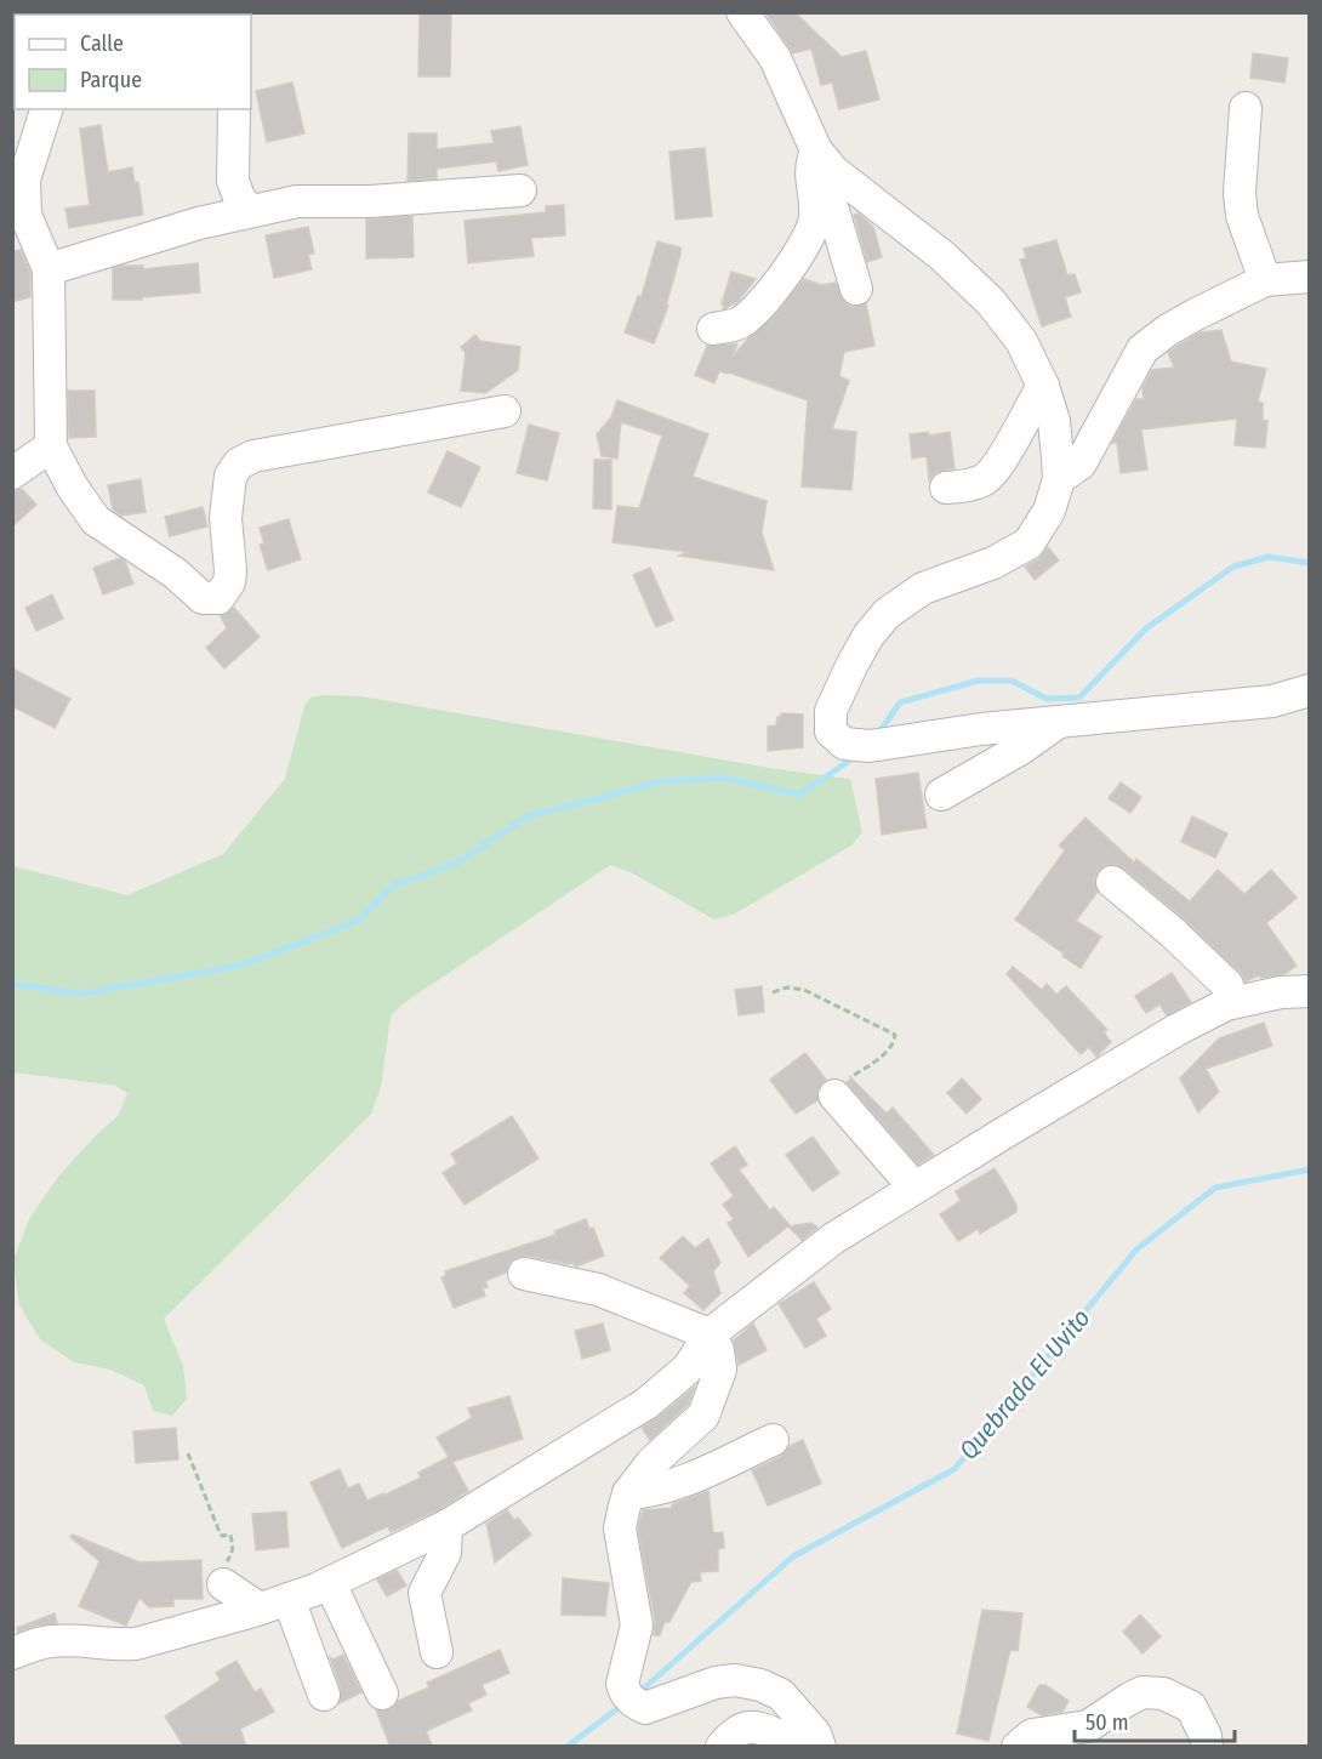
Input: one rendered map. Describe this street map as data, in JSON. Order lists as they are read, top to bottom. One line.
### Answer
{"water":["Quebrada El Uvito"],"legend":["Calle","Parque"],"scale_bar":"50 m"}
